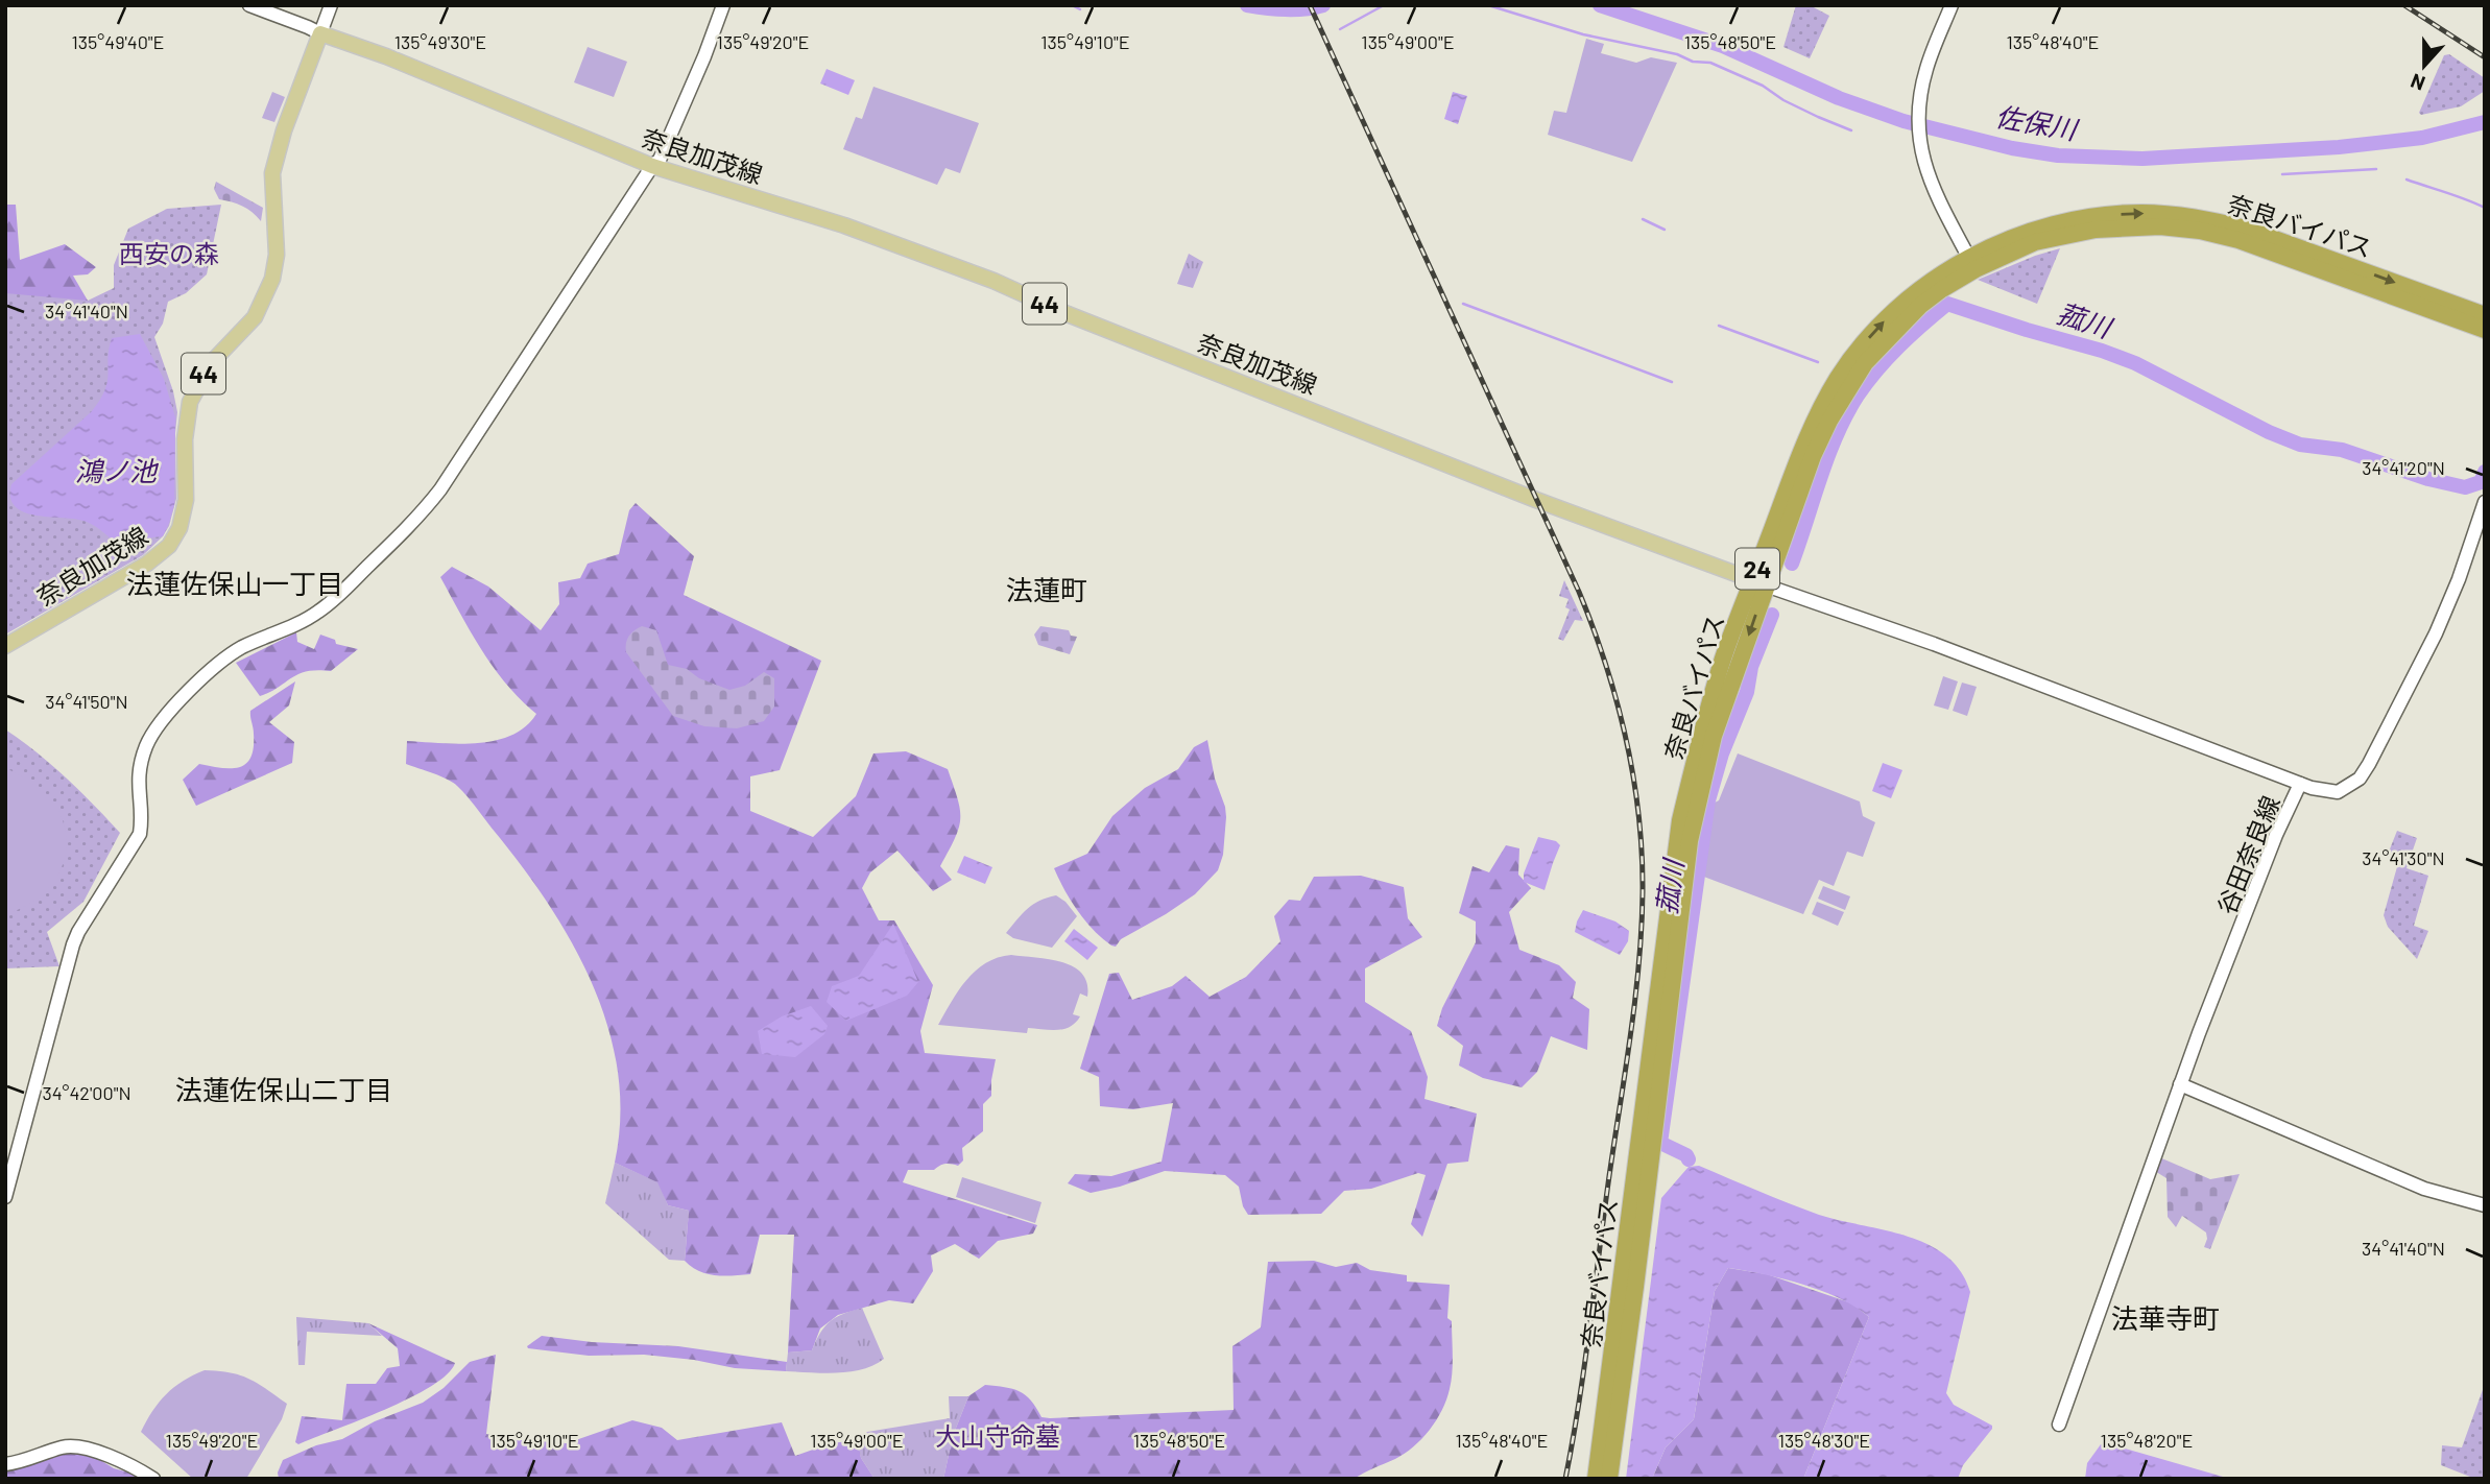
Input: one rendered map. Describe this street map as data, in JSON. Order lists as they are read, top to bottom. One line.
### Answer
{"streets":{"highway":["奈良バイパス","24"],"main road":["奈良加茂線","44"],"street":["谷田奈良線"]},"crossings":[["奈良加茂線","奈良バイパス"],["奈良加茂線","谷田奈良線"],["奈良バイパス","谷田奈良線"]],"districts":["法蓮佐保山一丁目","法蓮町","法蓮佐保山二丁目","法華寺町"],"water":["佐保川","菰川","鴻ノ池"],"parks":["西安の森","大山守命墓"],"north":"bottom","coordinates":["135°49'40\"E","135°49'20\"E","135°49'10\"E","135°49'00\"E","135°48'40\"E","135°49'30\"E","135°48'50\"E","34°41'40\"N","34°41'20\"N","34°41'50\"N","34°41'30\"N","34°42'00\"N","135°48'30\"E","135°48'20\"E"]}
